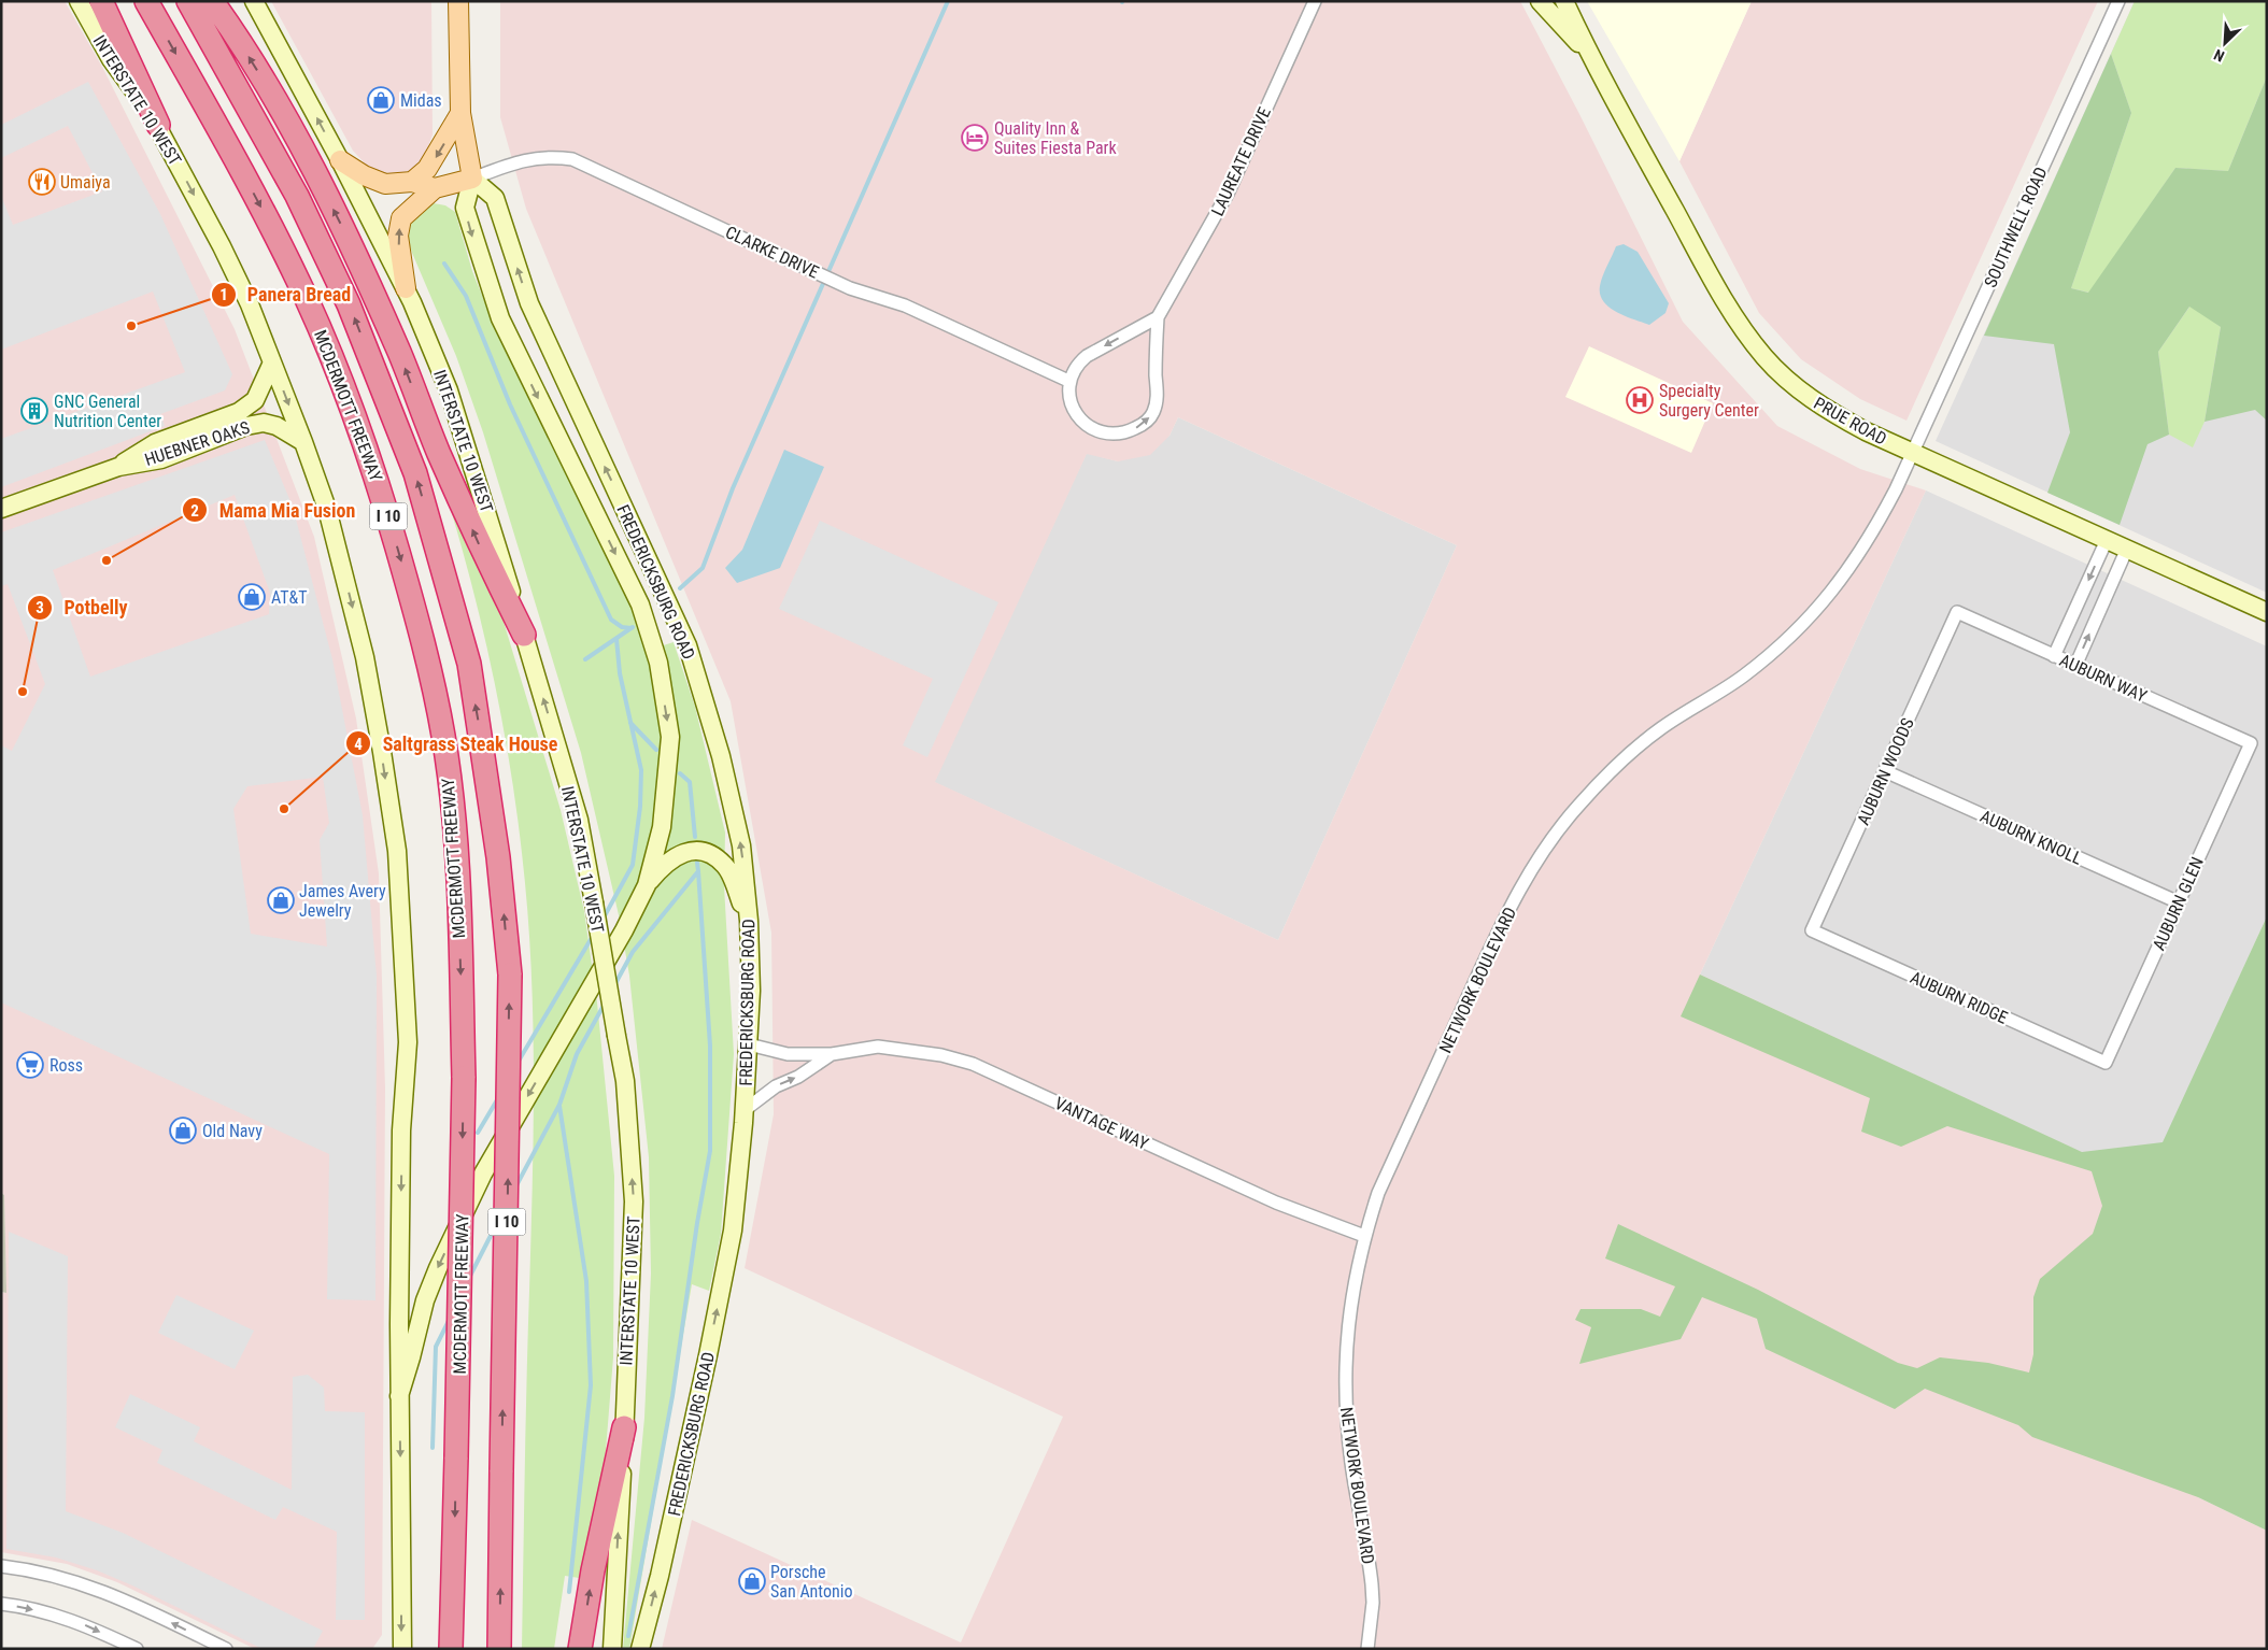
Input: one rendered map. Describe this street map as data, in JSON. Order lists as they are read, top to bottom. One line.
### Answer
{"streets":{"highway":["MCDERMOTT FREEWAY","I 10"],"main road":["INTERSTATE 10 WEST","PRUE ROAD","HUEBNER OAKS","FREDERICKSBURG ROAD"],"street":["LAUREATE DRIVE","SOUTHWELL ROAD","CLARKE DRIVE","AUBURN WAY","AUBURN WOODS","AUBURN KNOLL","AUBURN GLEN","NETWORK BOULEVARD","AUBURN RIDGE","VANTAGE WAY"]},"crossings":[["INTERSTATE 10 WEST","HUEBNER OAKS"],["INTERSTATE 10 WEST","FREDERICKSBURG ROAD"],["LAUREATE DRIVE","CLARKE DRIVE"],["SOUTHWELL ROAD","PRUE ROAD"],["SOUTHWELL ROAD","NETWORK BOULEVARD"],["CLARKE DRIVE","FREDERICKSBURG ROAD"],["PRUE ROAD","NETWORK BOULEVARD"],["FREDERICKSBURG ROAD","VANTAGE WAY"],["AUBURN WAY","AUBURN WOODS"],["AUBURN WAY","AUBURN GLEN"],["AUBURN WOODS","AUBURN KNOLL"],["AUBURN WOODS","AUBURN RIDGE"],["AUBURN KNOLL","AUBURN GLEN"],["AUBURN GLEN","AUBURN RIDGE"],["NETWORK BOULEVARD","VANTAGE WAY"]],"places":{"shop":["Midas","AT&T","James Avery Jewelry","Old Navy","Porsche San Antonio"],"hotel":["Quality Inn & Suites Fiesta Park"],"restaurant":["Umaiya"],"other":["Panera Bread","Mama Mia Fusion","Potbelly","Saltgrass Steak House"],"hospital":["Specialty Surgery Center"],"building":["GNC General Nutrition Center"],"supermarket":["Ross"]},"north":"bottom left"}
